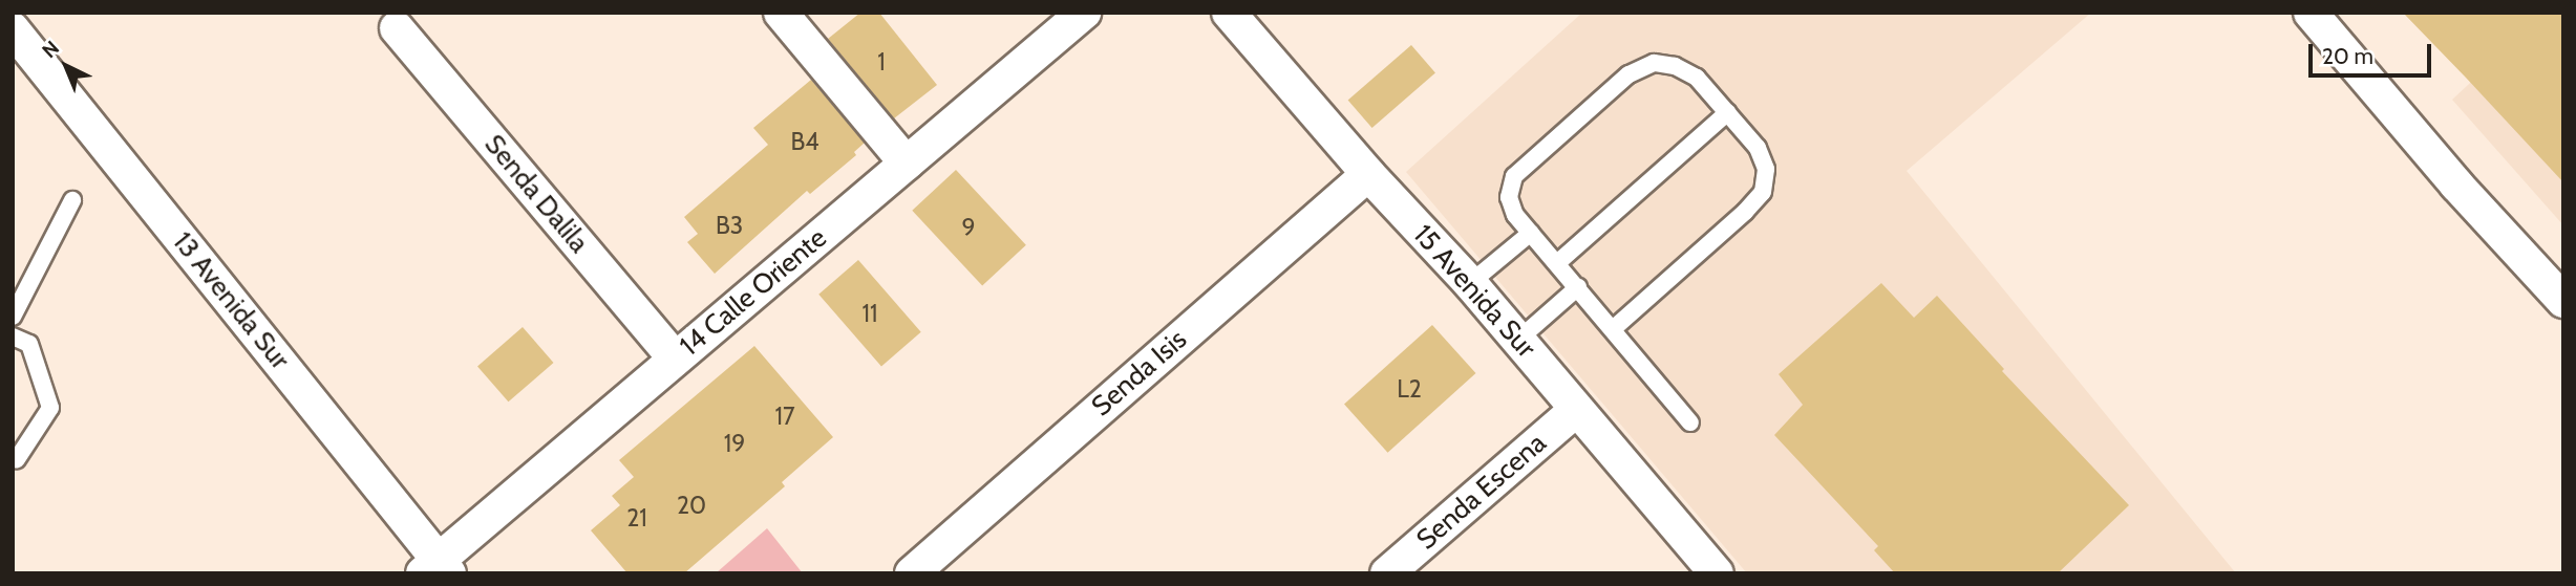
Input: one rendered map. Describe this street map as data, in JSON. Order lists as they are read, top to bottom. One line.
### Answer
{"streets":{"street":["Senda Dalila","15 Avenida Sur","14 Calle Oriente","13 Avenida Sur","Senda Isis","Senda Escena"]},"crossings":[["Senda Dalila","14 Calle Oriente"],["15 Avenida Sur","Senda Isis"],["15 Avenida Sur","Senda Escena"],["14 Calle Oriente","13 Avenida Sur"]],"house_numbers":["1","B4","B3","9","11","L2","17","19","20","21"],"scale_bar":"20 m","north":"top left"}
